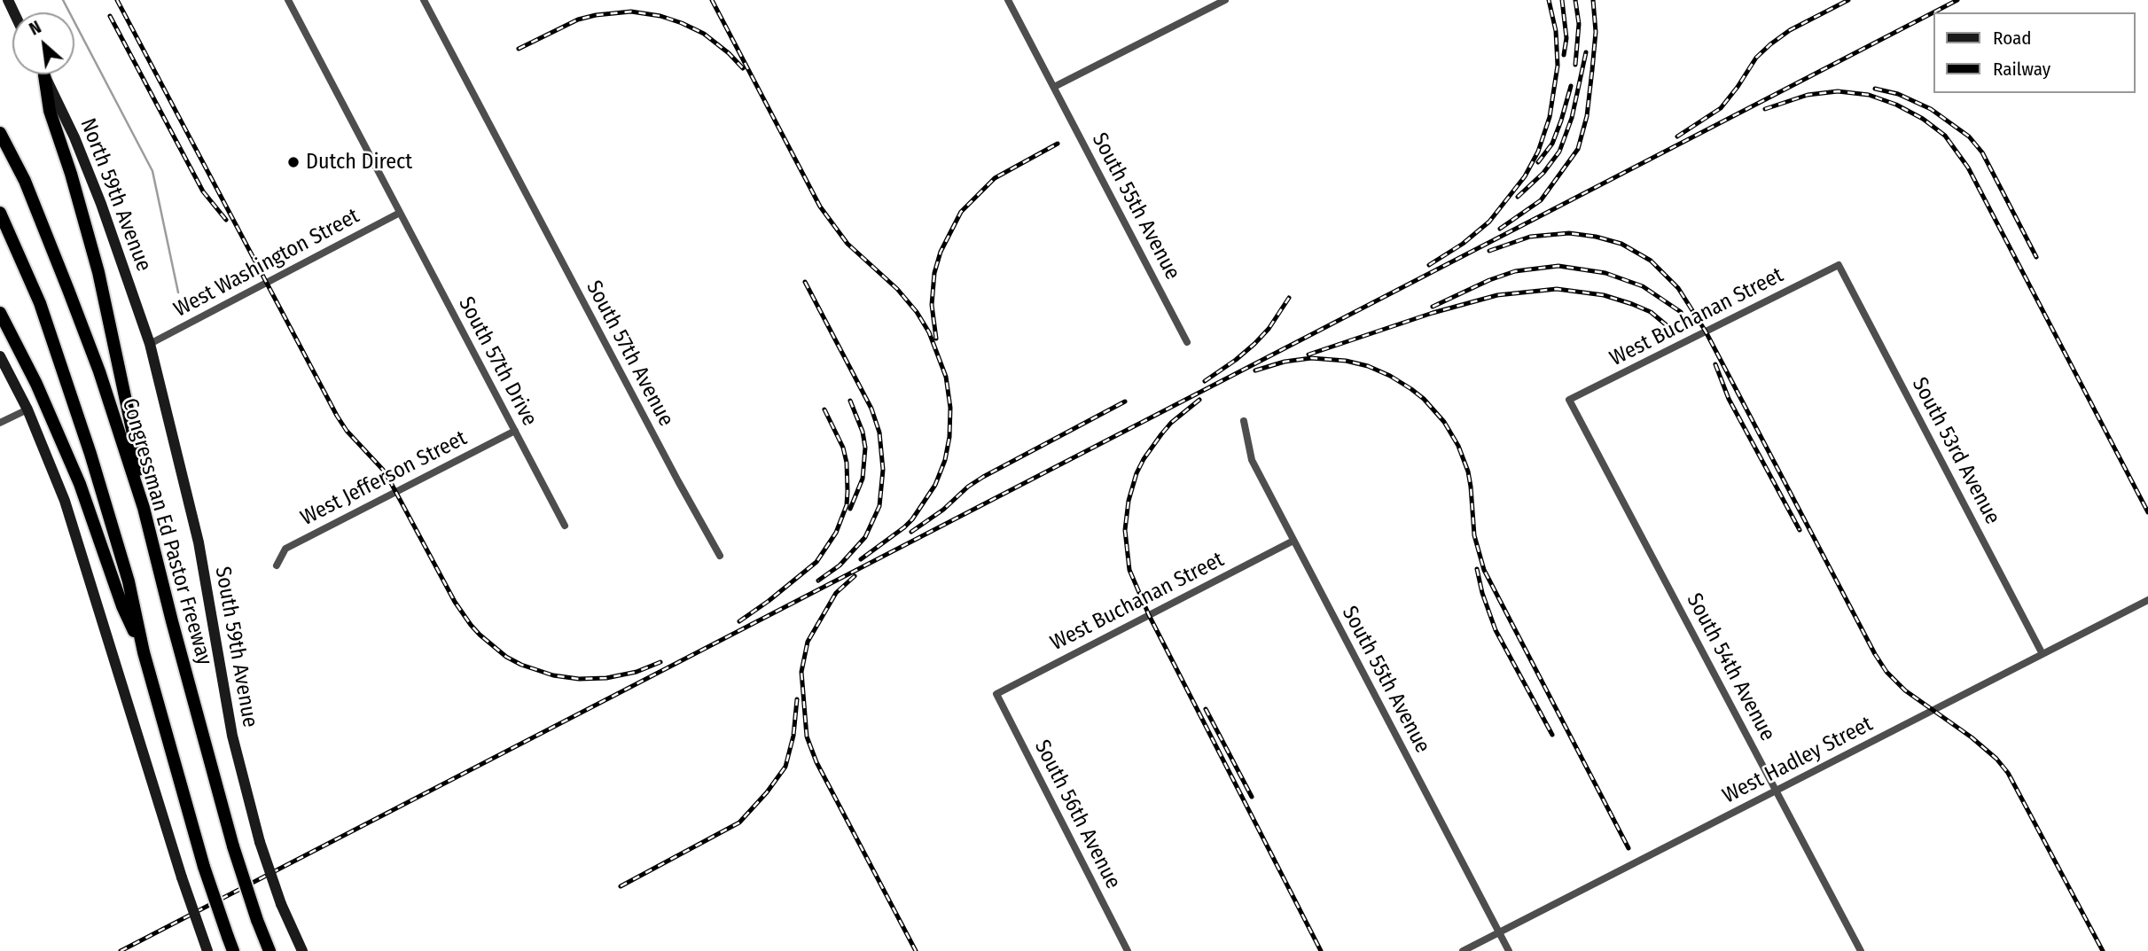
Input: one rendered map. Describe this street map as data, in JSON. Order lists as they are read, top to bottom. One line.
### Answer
{"streets":{"highway":["Congressman Ed Pastor Freeway"],"main road":["North 59th Avenue","South 59th Avenue"],"street":["South 55th Avenue","West Washington Street","West Buchanan Street","South 57th Avenue","South 57th Drive","South 53rd Avenue","West Jefferson Street","South 54th Avenue","West Hadley Street","South 56th Avenue"]},"crossings":[["North 59th Avenue","West Washington Street"],["North 59th Avenue","South 59th Avenue"],["South 55th Avenue","West Buchanan Street"],["South 55th Avenue","West Hadley Street"],["West Washington Street","South 57th Drive"],["West Washington Street","South 59th Avenue"],["West Buchanan Street","South 53rd Avenue"],["West Buchanan Street","South 54th Avenue"],["West Buchanan Street","South 56th Avenue"],["South 57th Drive","West Jefferson Street"],["South 53rd Avenue","West Hadley Street"],["South 54th Avenue","West Hadley Street"]],"places":["Dutch Direct"],"legend":["Road","Railway"],"north":"top left"}
